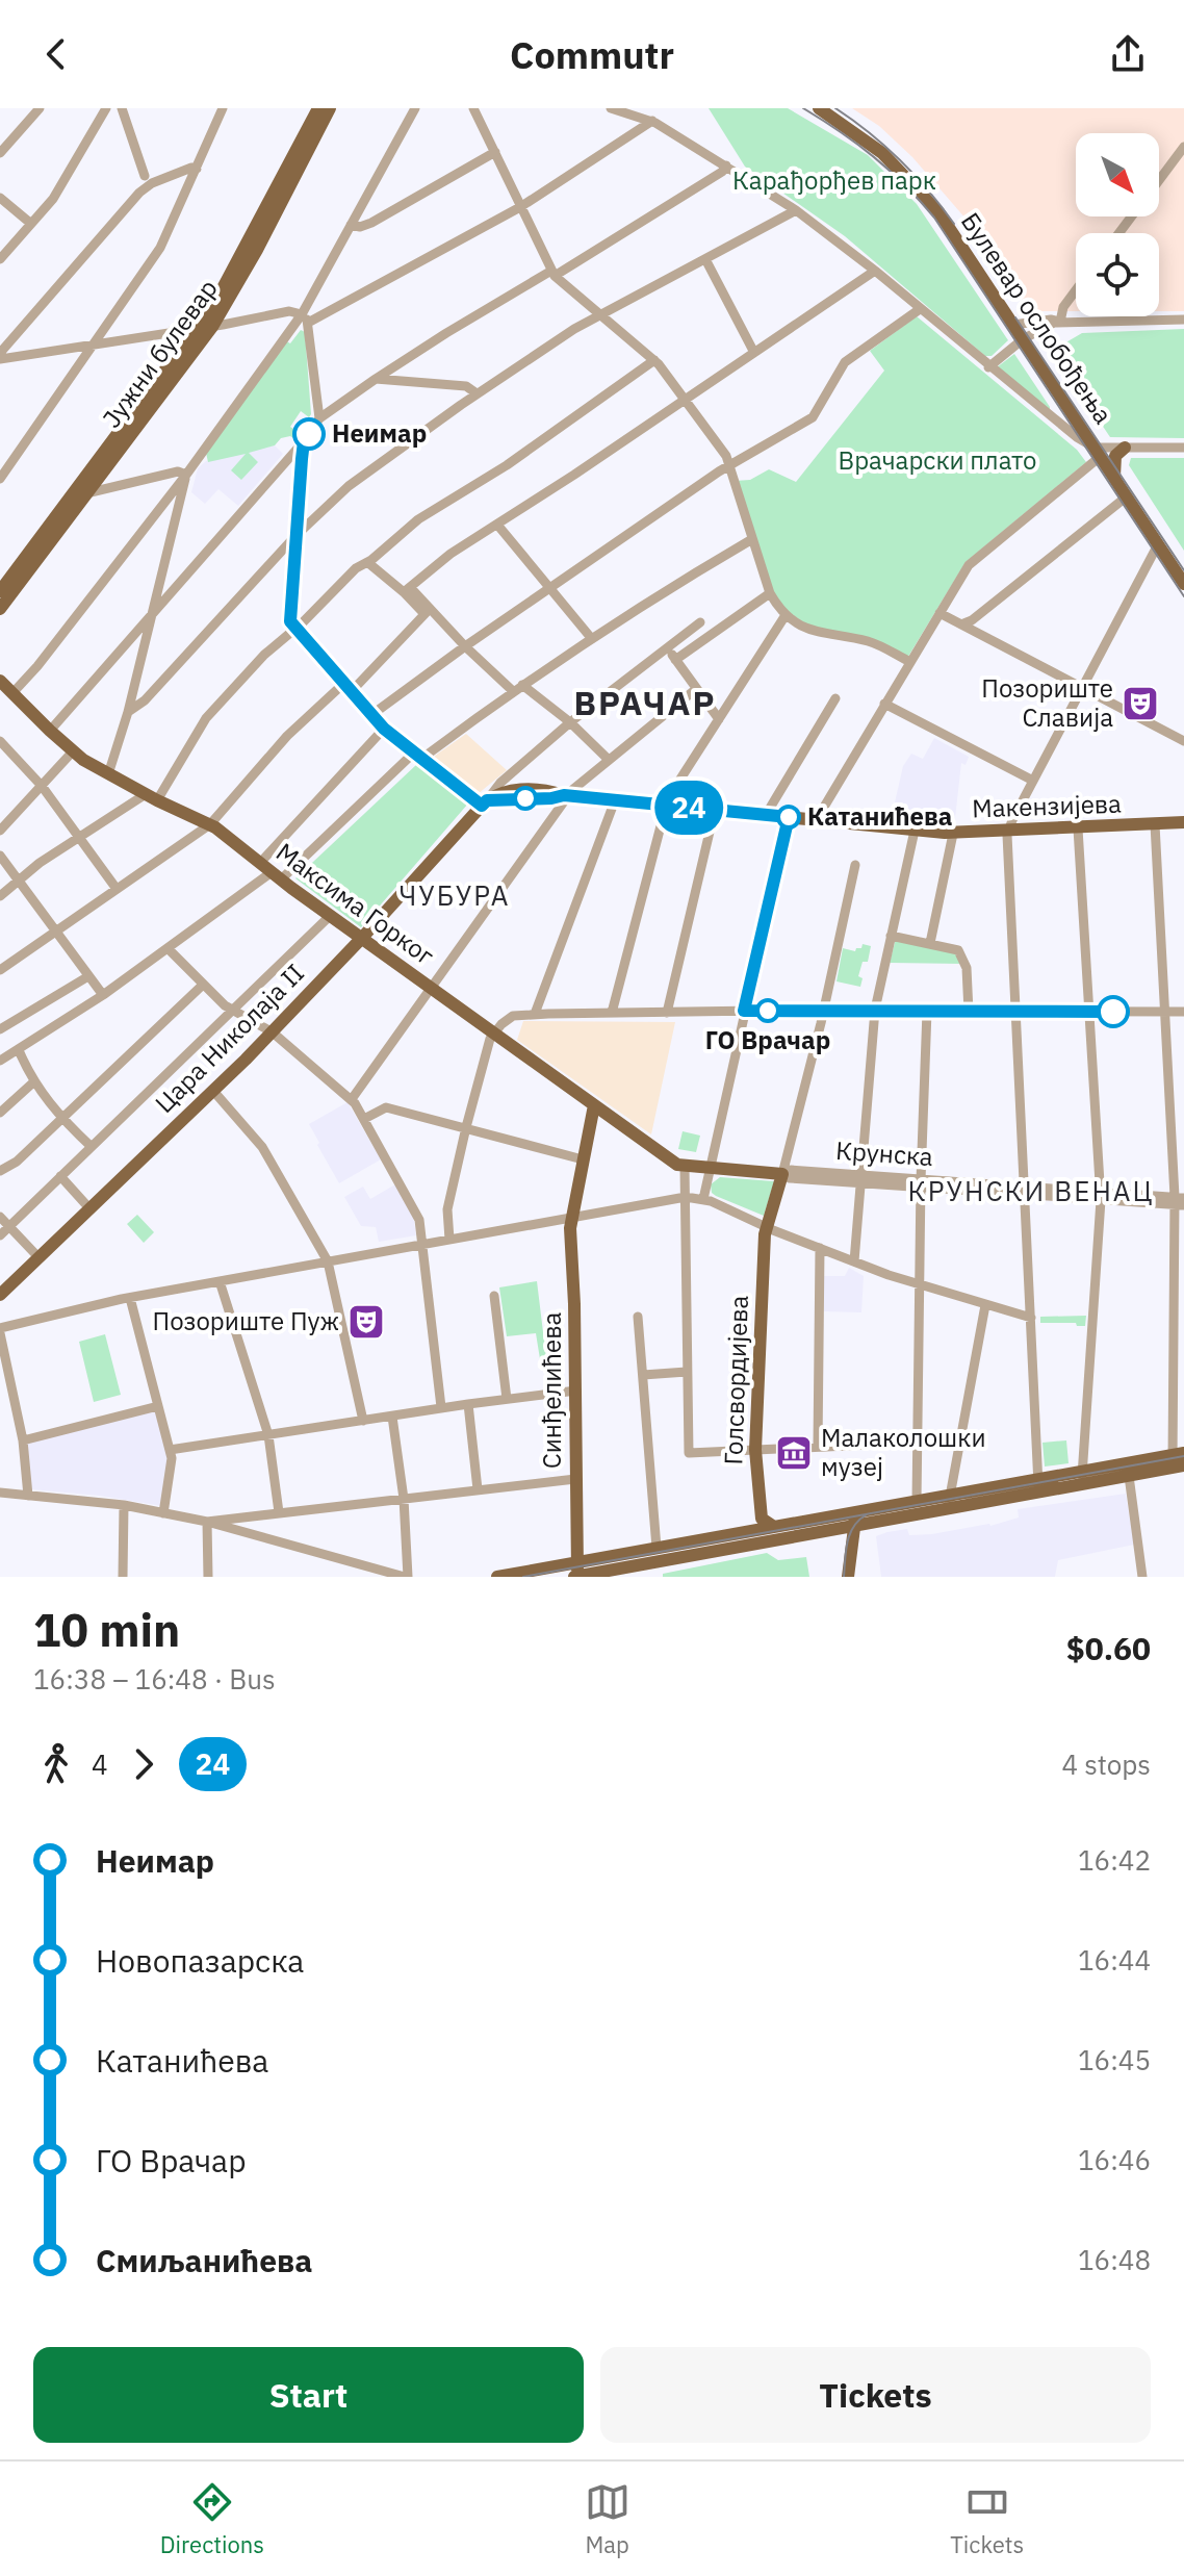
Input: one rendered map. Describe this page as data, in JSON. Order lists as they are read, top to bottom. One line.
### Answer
{"streets":{"main road":["Булевар ослобођења","Јужни булевар","Макензијева","Максима Горког","Цара Николаја II","Крунска","Голсвордијева","Синђелићева"]},"crossings":[["Макензијева","Цара Николаја II"],["Максима Горког","Цара Николаја II"],["Максима Горког","Крунска"],["Максима Горког","Синђелићева"],["Крунска","Голсвордијева"]],"districts":["ВРАЧАР","ЧУБУРА","КРУНСКИ ВЕНАЦ"],"parks":["Карађорђев парк","Врачарски плато"],"places":{"other":["Неимар","Катанићева","ГО Врачар"],"theatre":["Позориште Славија","Позориште Пуж"],"museum":["Малаколошки музеј"]},"lines":["bus line 24"],"north":"bottom right","page":{"header":"Commutr","on_map":"24","heading":["10 min","16:38 – 16:48 · Bus","$0.60"],"legs":["4","24","4 stops"],"list":[{"name":"Неимар","value":"16:42"},{"name":"Новопазарска","value":"16:44"},{"name":"Катанићева","value":"16:45"},{"name":"ГО Врачар","value":"16:46"},{"name":"Смиљанићева","value":"16:48"}],"buttons":["Start","Tickets"],"tabs":["Directions","Map","Tickets"]}}
